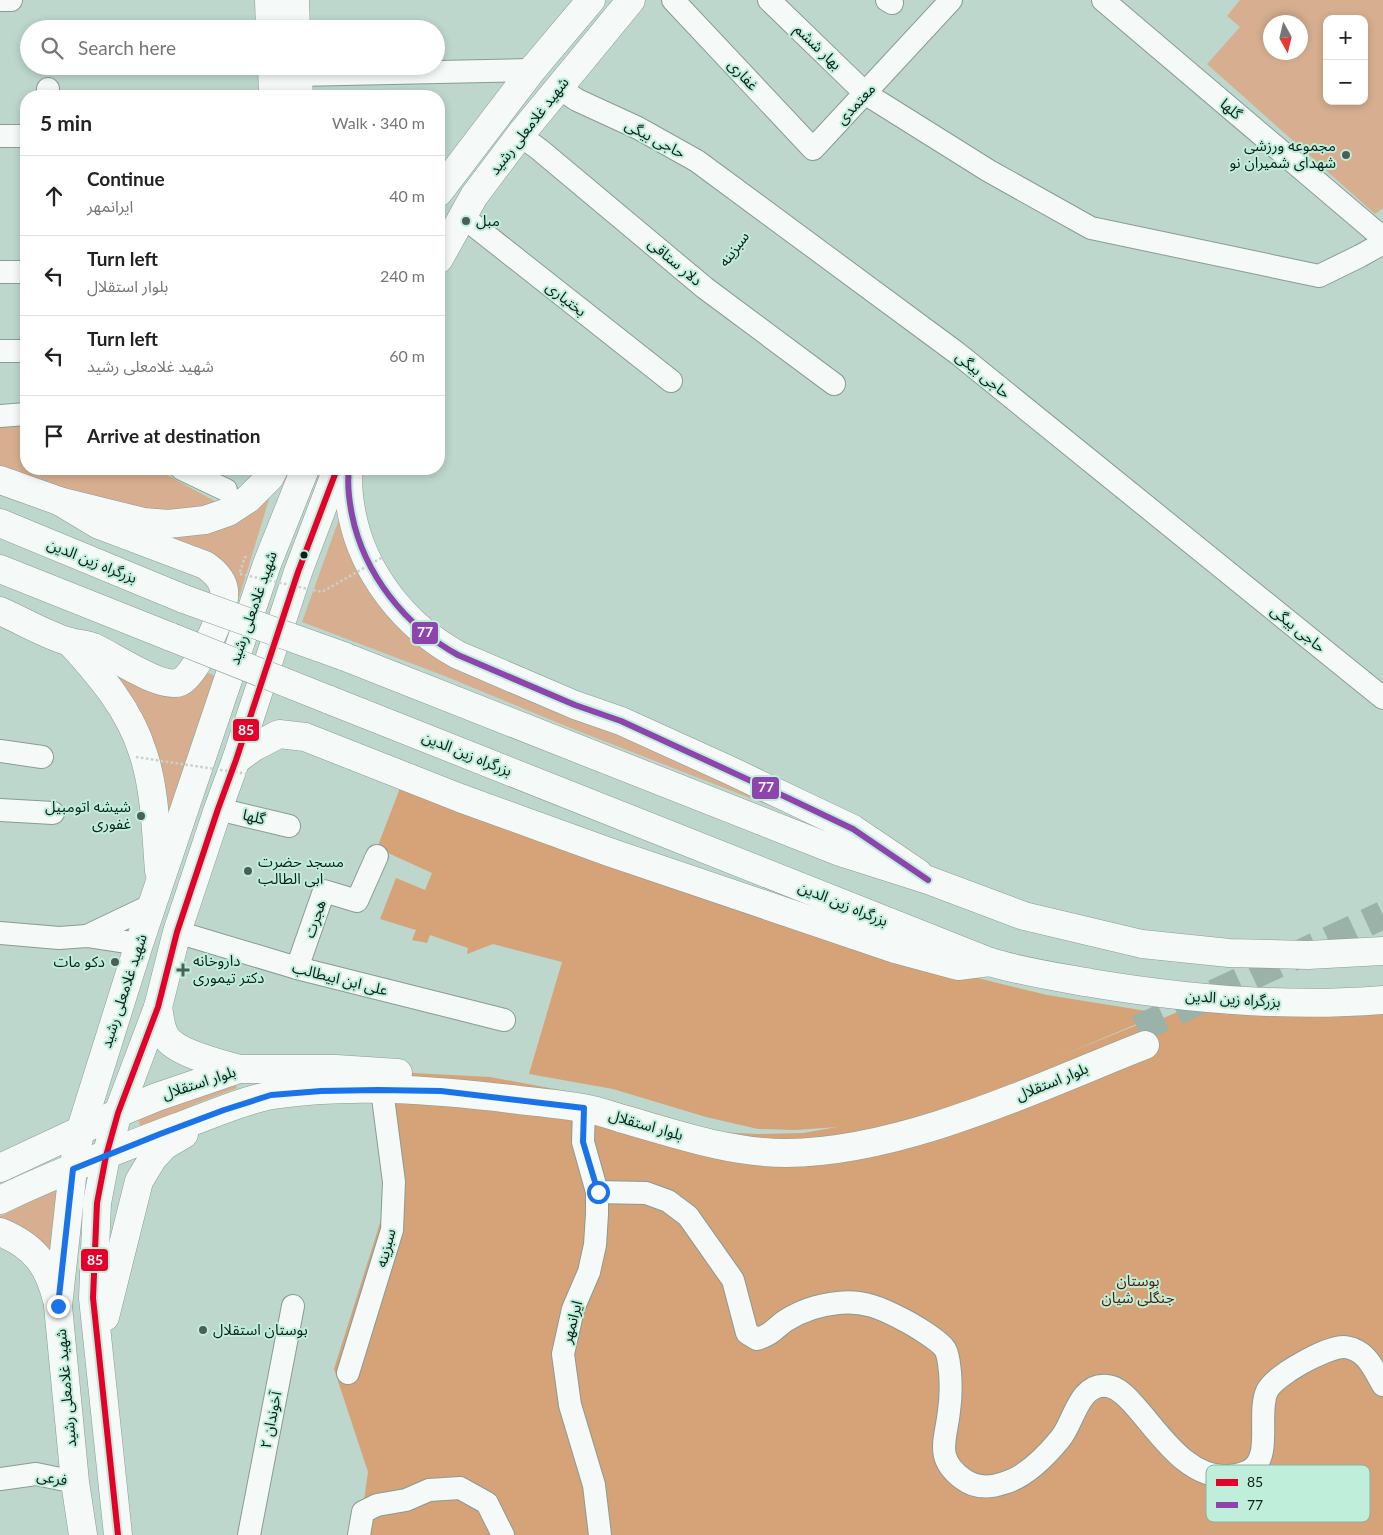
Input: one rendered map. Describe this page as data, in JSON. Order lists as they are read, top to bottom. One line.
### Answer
{"streets":{"main road":["شهید غلامعلی رشید","بزرگراه زین الدین","بلوار استقلال"],"street":["بهار ششم","غفاری","معتمدی","گلها","حاجی بیگی","سبزینه","دلار ستاقی","بختیاری","هجرت","علی ابن ابیطالب","ایرانمهر","آخوندان ۲","فرعی"]},"crossings":[["بهار ششم","معتمدی"],["غفاری","معتمدی"],["گلها","شهید غلامعلی رشید"],["شهید غلامعلی رشید","حاجی بیگی"],["شهید غلامعلی رشید","دلار ستاقی"],["شهید غلامعلی رشید","بختیاری"],["شهید غلامعلی رشید","علی ابن ابیطالب"],["شهید غلامعلی رشید","بلوار استقلال"],["شهید غلامعلی رشید","فرعی"],["حاجی بیگی","سبزینه"],["سبزینه","دلار ستاقی"],["سبزینه","بلوار استقلال"],["هجرت","علی ابن ابیطالب"],["بلوار استقلال","ایرانمهر"]],"parks":["بوستان جنگلی شیان"],"places":{"other":["مجموعه ورزشی شهدای شمیران نو","مبل","شیشه اتومبیل غفوری","مسجد حضرت ابی الطالب","دکو مات","بوستان استقلال"],"health":["داروخانه دکتر تیموری"]},"lines":["transit line 85","transit line 77"],"legend":["85","77"],"north":"bottom","page":{"map_buttons":["+","−"],"search":"Search here","heading":["5 min","Walk · 340 m"],"list":[["Continue","ایرانمهر","40 m"],["Turn left","بلوار استقلال","240 m"],["Turn left","شهید غلامعلی رشید","60 m"],"Arrive at destination"]}}
